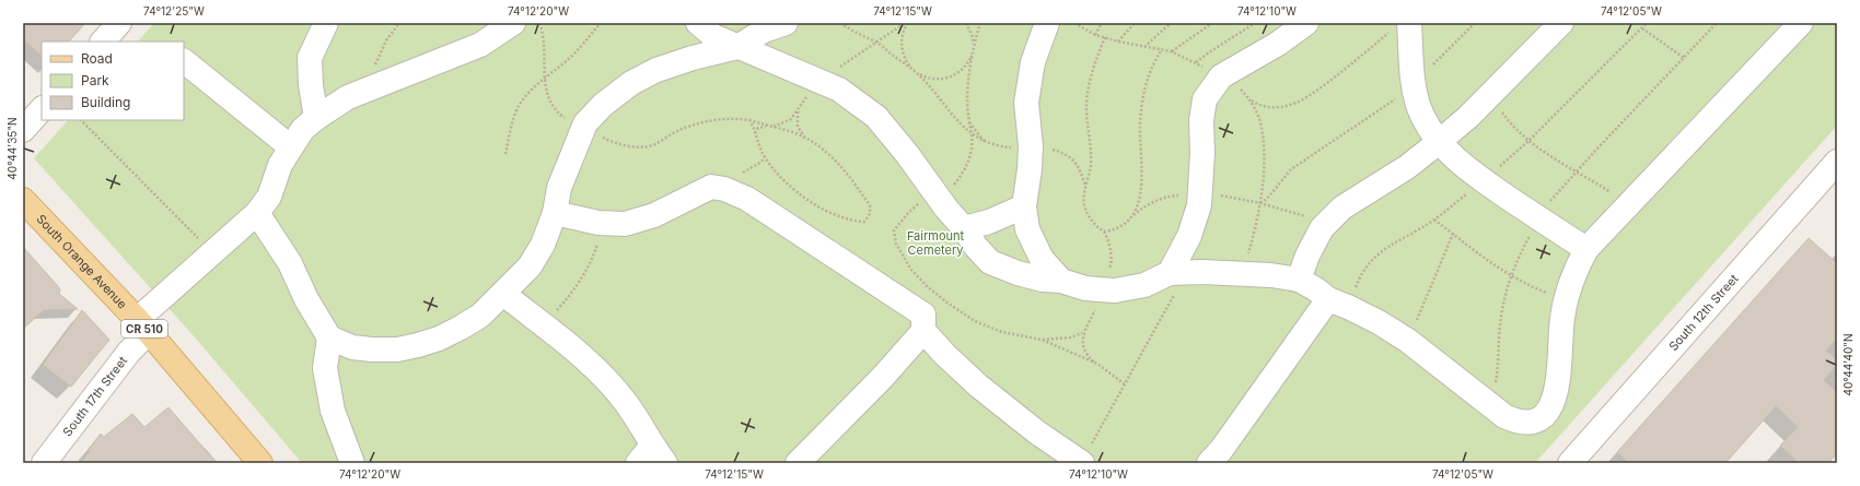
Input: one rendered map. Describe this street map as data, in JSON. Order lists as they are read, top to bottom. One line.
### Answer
{"streets":{"main road":["South Orange Avenue","CR 510"],"street":["South 12th Street","South 17th Street"]},"crossings":[["South Orange Avenue","South 17th Street"]],"parks":["Fairmount Cemetery"],"legend":["Road","Park","Building"],"coordinates":["74°12'25\"W","74°12'20\"W","74°12'15\"W","74°12'10\"W","74°12'05\"W","40°44'35\"N","40°44'40\"N"]}
